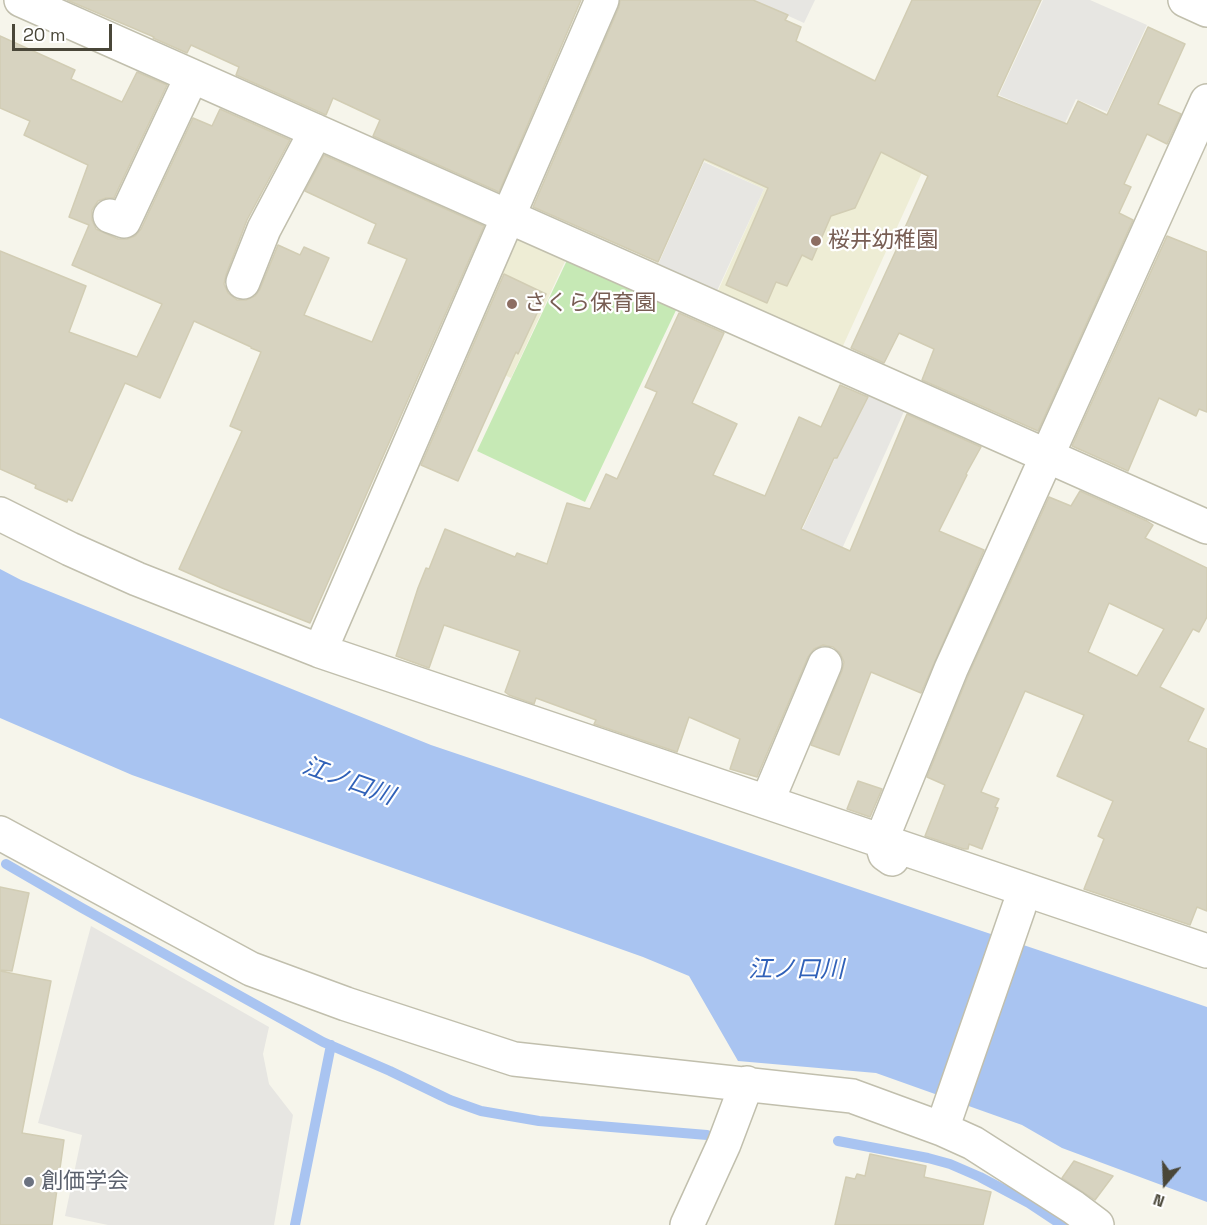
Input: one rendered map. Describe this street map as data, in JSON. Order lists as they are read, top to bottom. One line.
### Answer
{"water":["江ノ口川"],"places":["桜井幼稚園","さくら保育園","創価学会"],"scale_bar":"20 m","north":"bottom"}
